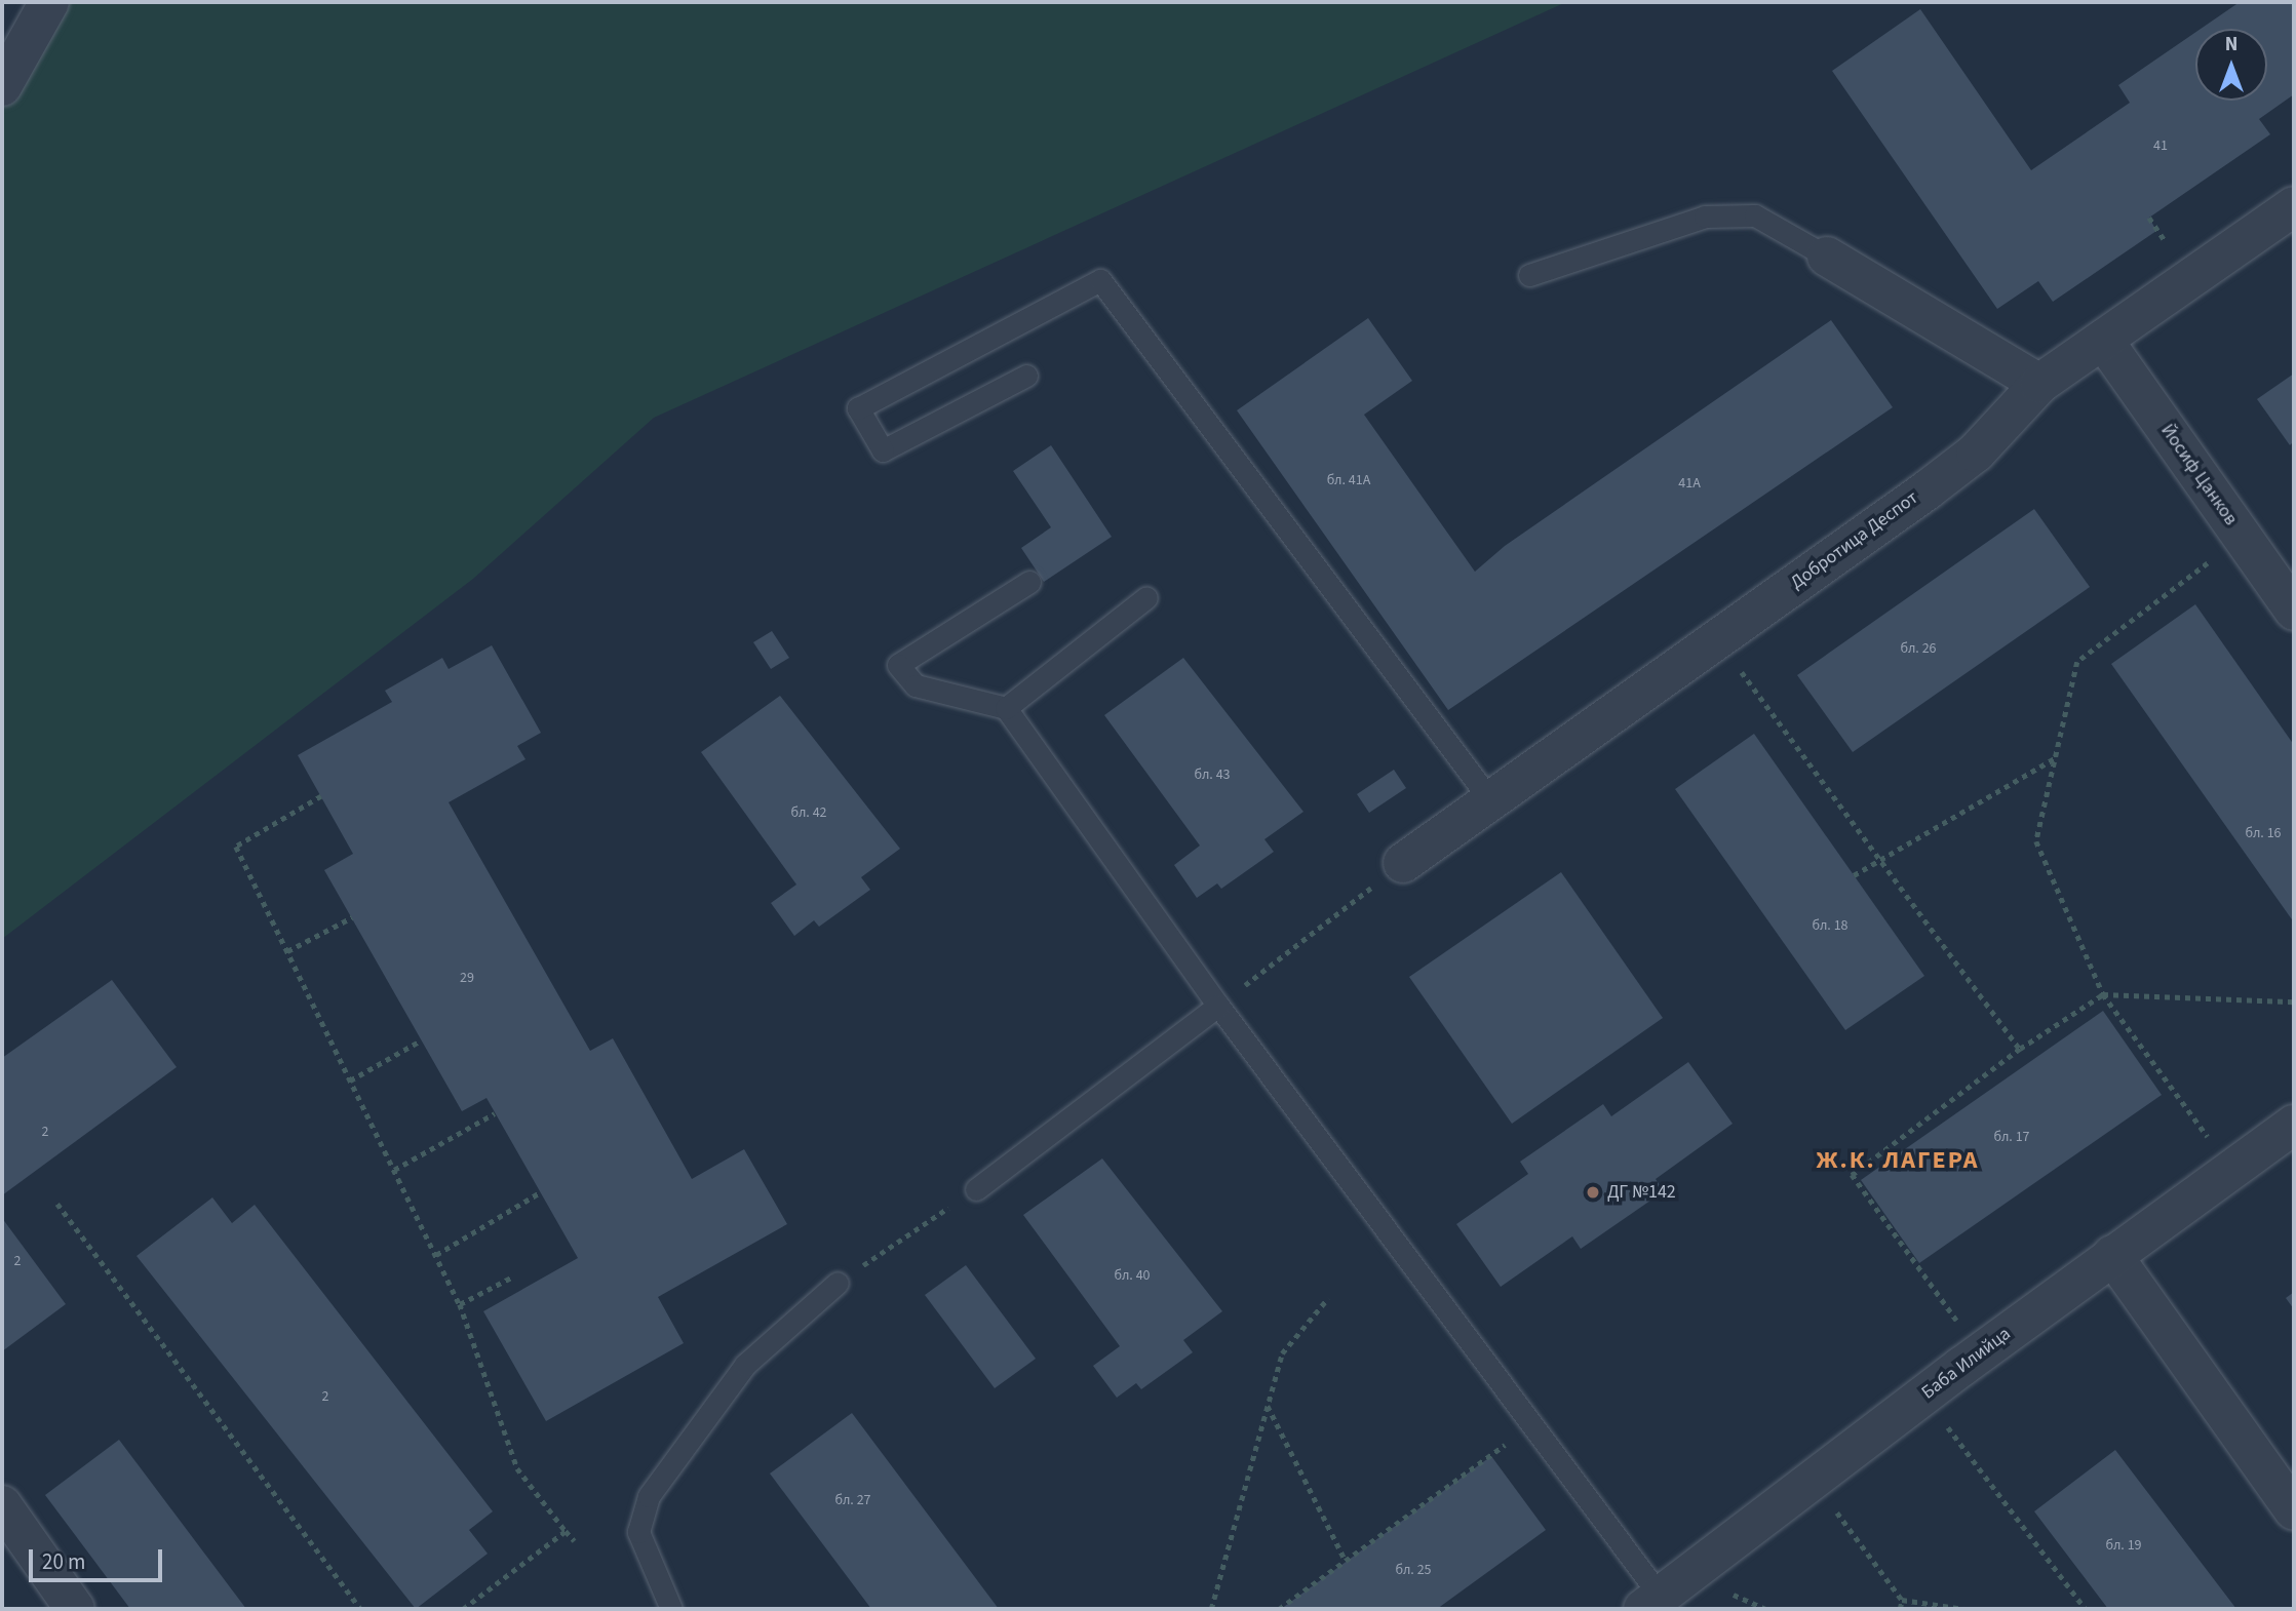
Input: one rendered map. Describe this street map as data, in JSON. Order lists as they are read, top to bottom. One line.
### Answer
{"streets":{"street":["Йосиф Цанков","Добротица Деспот","Баба Илийца"]},"crossings":[["Йосиф Цанков","Добротица Деспот"]],"districts":["Ж.К. ЛАГЕРА"],"places":["ДГ №142"],"house_numbers":["41","бл. 41А","41А","бл. 26","бл. 43","бл. 42","бл. 16","бл. 18","29","2","бл. 17","2","бл. 40","2","бл. 27","бл. 19","бл. 25"],"scale_bar":"20 m","north":"top"}
